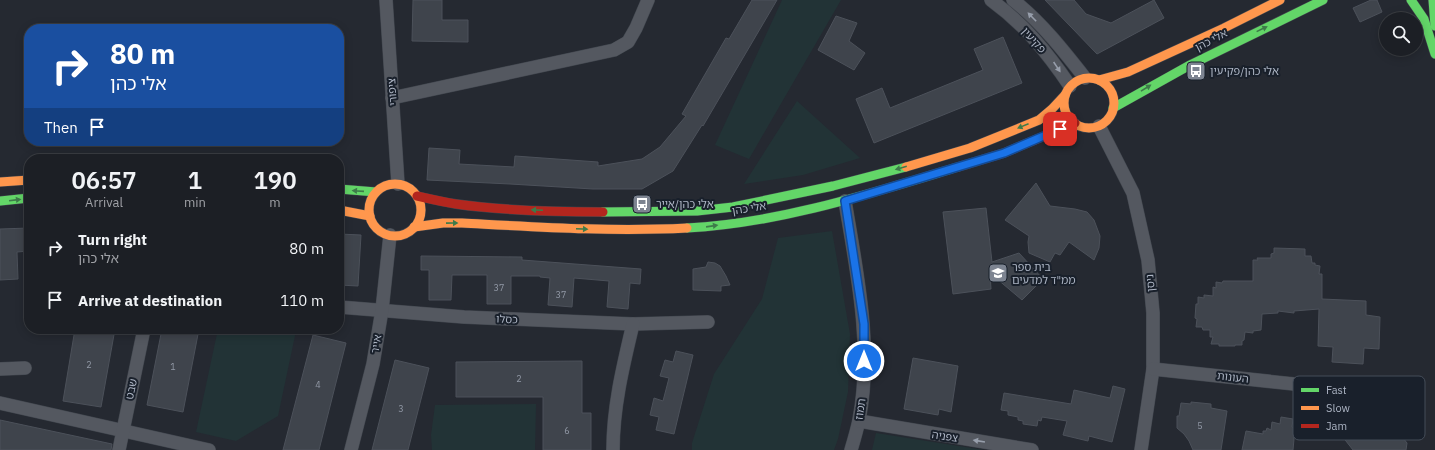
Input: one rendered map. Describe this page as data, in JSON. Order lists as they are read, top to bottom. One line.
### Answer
{"streets":{"street":["פקיעין","אלי כהן","ציפורי","ניסן","כסלו","אייר","העונות","שבט","תמוז","צפניה"]},"crossings":[["פקיעין","אלי כהן"],["פקיעין","ניסן"],["אלי כהן","ציפורי"],["אלי כהן","ניסן"],["אלי כהן","אייר"],["אלי כהן","תמוז"],["ציפורי","אייר"],["ניסן","העונות"],["כסלו","אייר"],["תמוז","צפניה"]],"one_way":["צפניה"],"places":{"bus stop":["אלי כהן/פקיעין","אלי כהן/אייר"],"school or university":["בית ספר ממ\"ד למדעים"]},"house_numbers":["37","37","2","1","2","4","3","5","6"],"legend":["Fast","Slow","Jam"],"page":{"turn":["80 m","אלי כהן"],"then":"Then","eta":["06:57","Arrival","1","min","190","m"],"list":[{"name":"Turn right","note":"אלי כהן","value":"80 m"},{"name":"Arrive at destination","value":"110 m"}]}}
